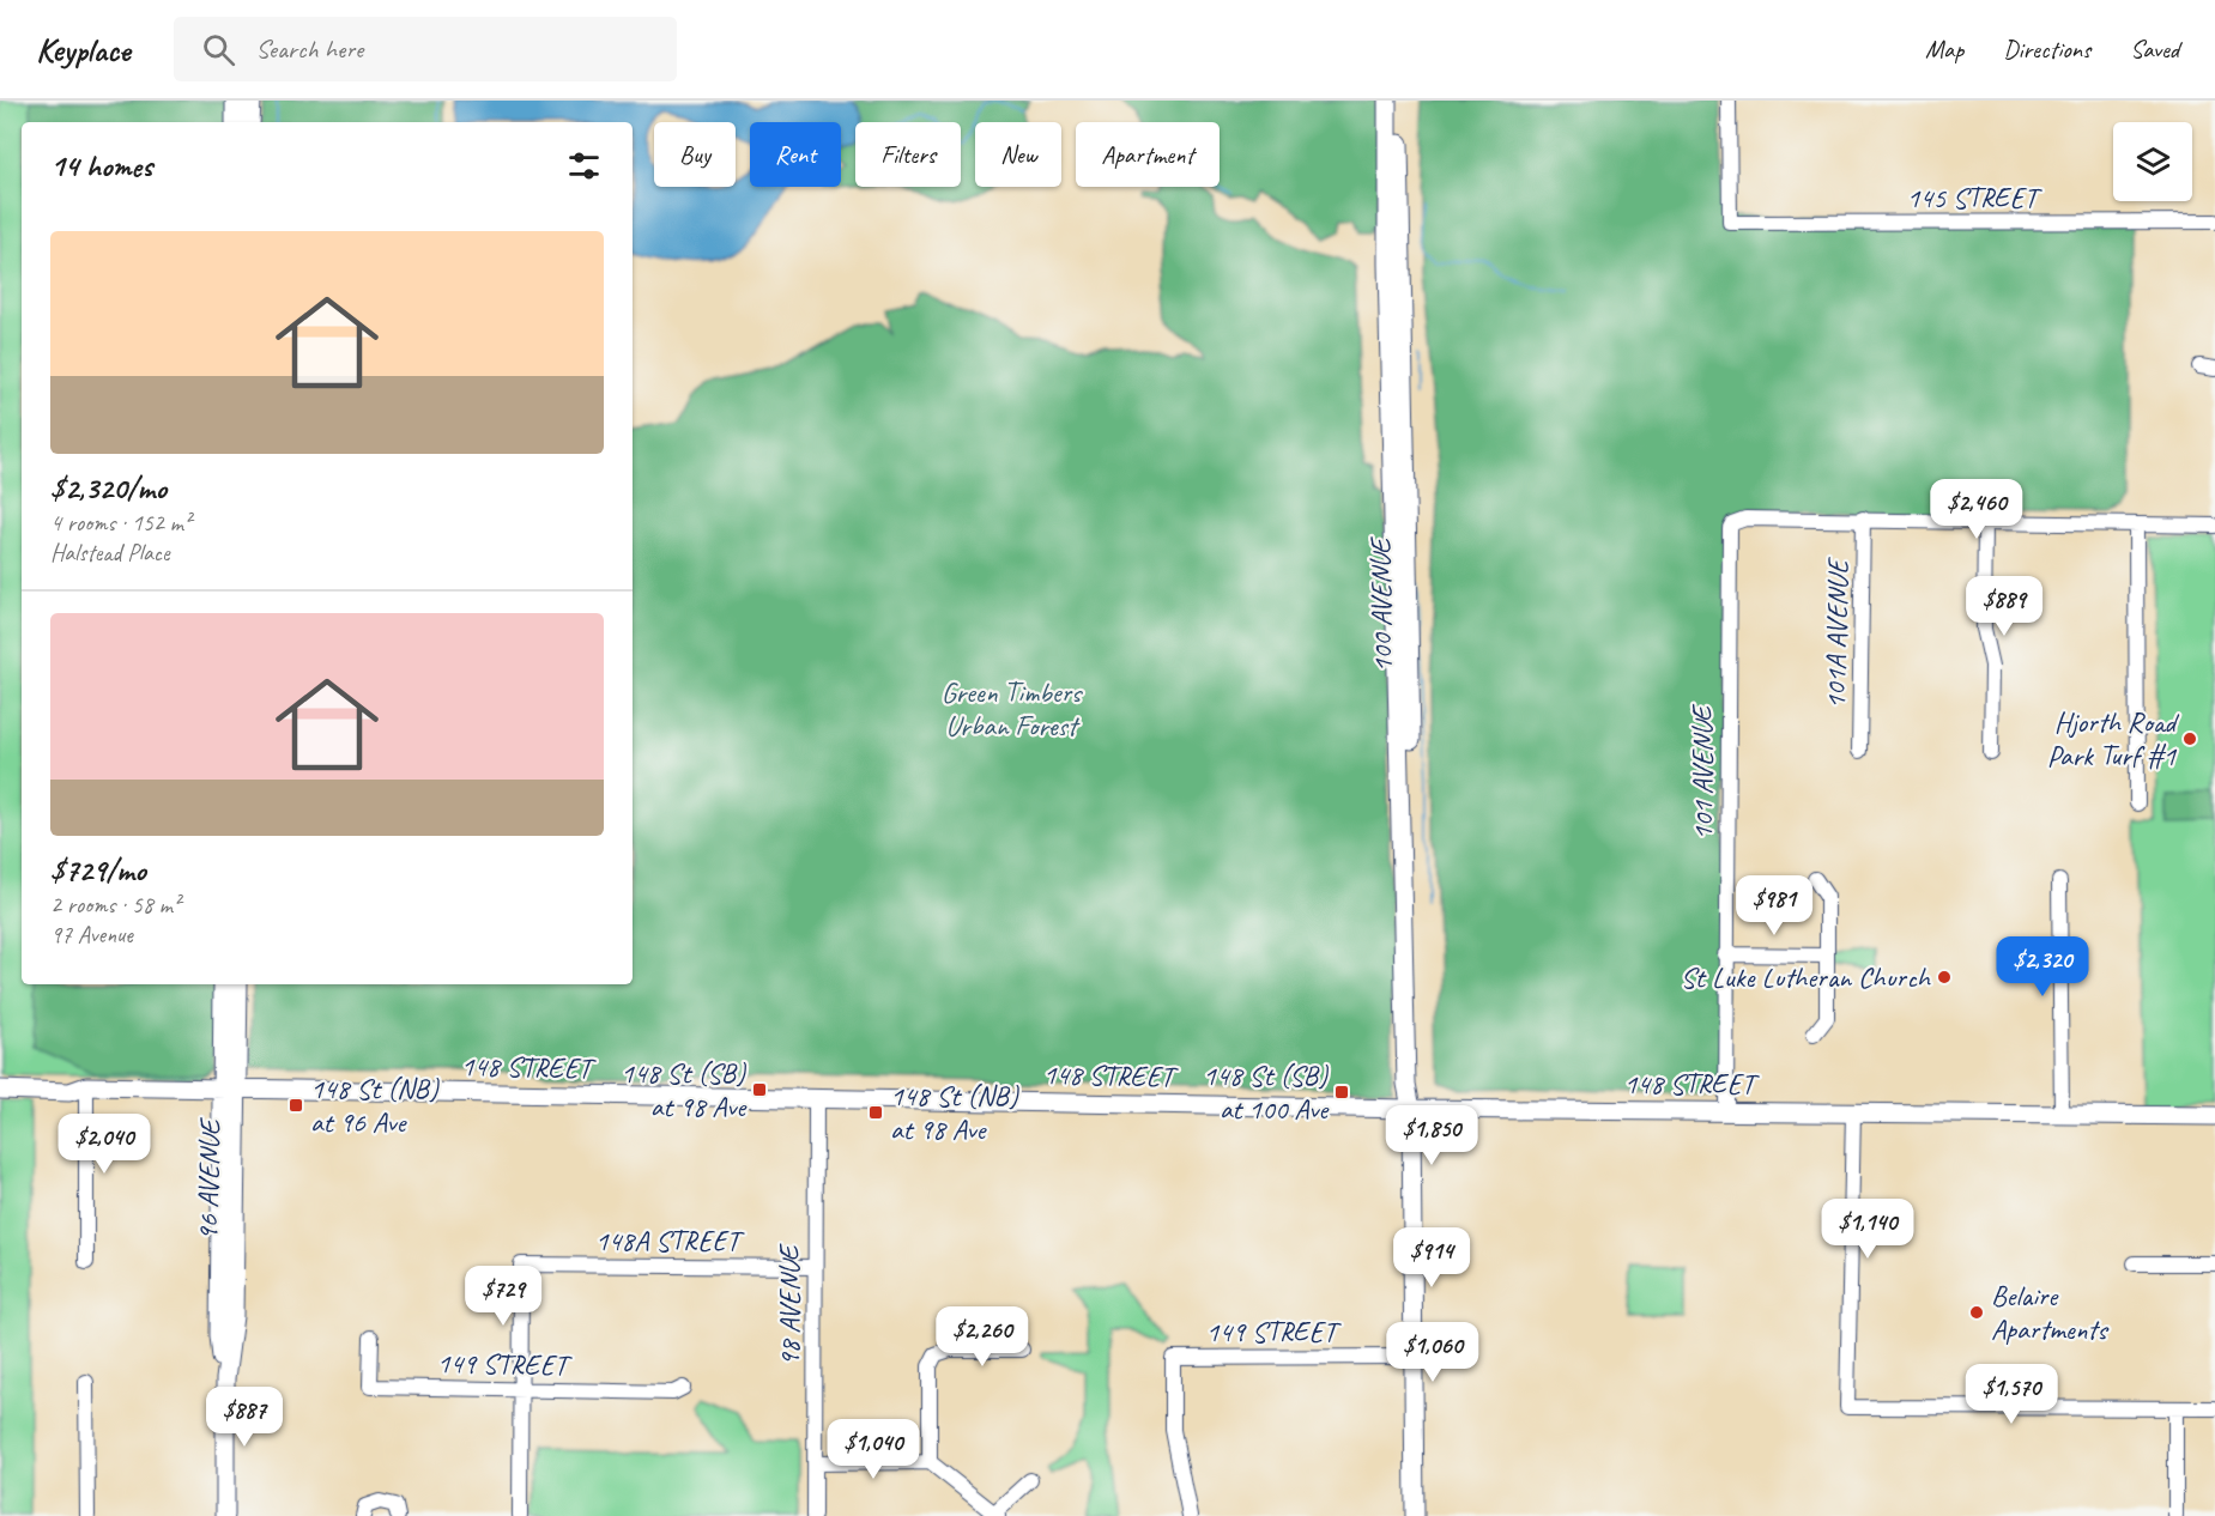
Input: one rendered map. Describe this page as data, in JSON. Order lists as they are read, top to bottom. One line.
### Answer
{"streets":{"main road":["100 AVENUE","148 STREET","96 AVENUE"],"street":["145 STREET","101A AVENUE","101 AVENUE","148A STREET","98 AVENUE","149 STREET"]},"crossings":[["100 AVENUE","148 STREET"],["100 AVENUE","149 STREET"],["101A AVENUE","101 AVENUE"],["101 AVENUE","148 STREET"],["148 STREET","96 AVENUE"],["148 STREET","98 AVENUE"],["148A STREET","98 AVENUE"],["148A STREET","149 STREET"]],"parks":["Green Timbers Urban Forest"],"places":{"other":["Hjorth Road Park Turf #1","St Luke Lutheran Church","Belaire Apartments"],"transit":["148 St (SB) at 98 Ave","148 St (SB) at 100 Ave","148 St (NB) at 96 Ave","148 St (NB) at 98 Ave"]},"page":{"header":"Keyplace","search":"Search here","nav":["Map","Directions","Saved"],"chip":["Buy","Rent","Filters","New","Apartment"],"heading":"14 homes","list":[{"name":"$2,320/mo","note":"4 rooms · 152 m² · Halstead Place"},{"name":"$729/mo","note":"2 rooms · 58 m² · 97 Avenue"}],"price":["$2,460","$889","$981","$2,320","$1,850","$2,040","$1,140","$914","$729","$2,260","$1,060","$1,570","$887","$1,040"]}}
